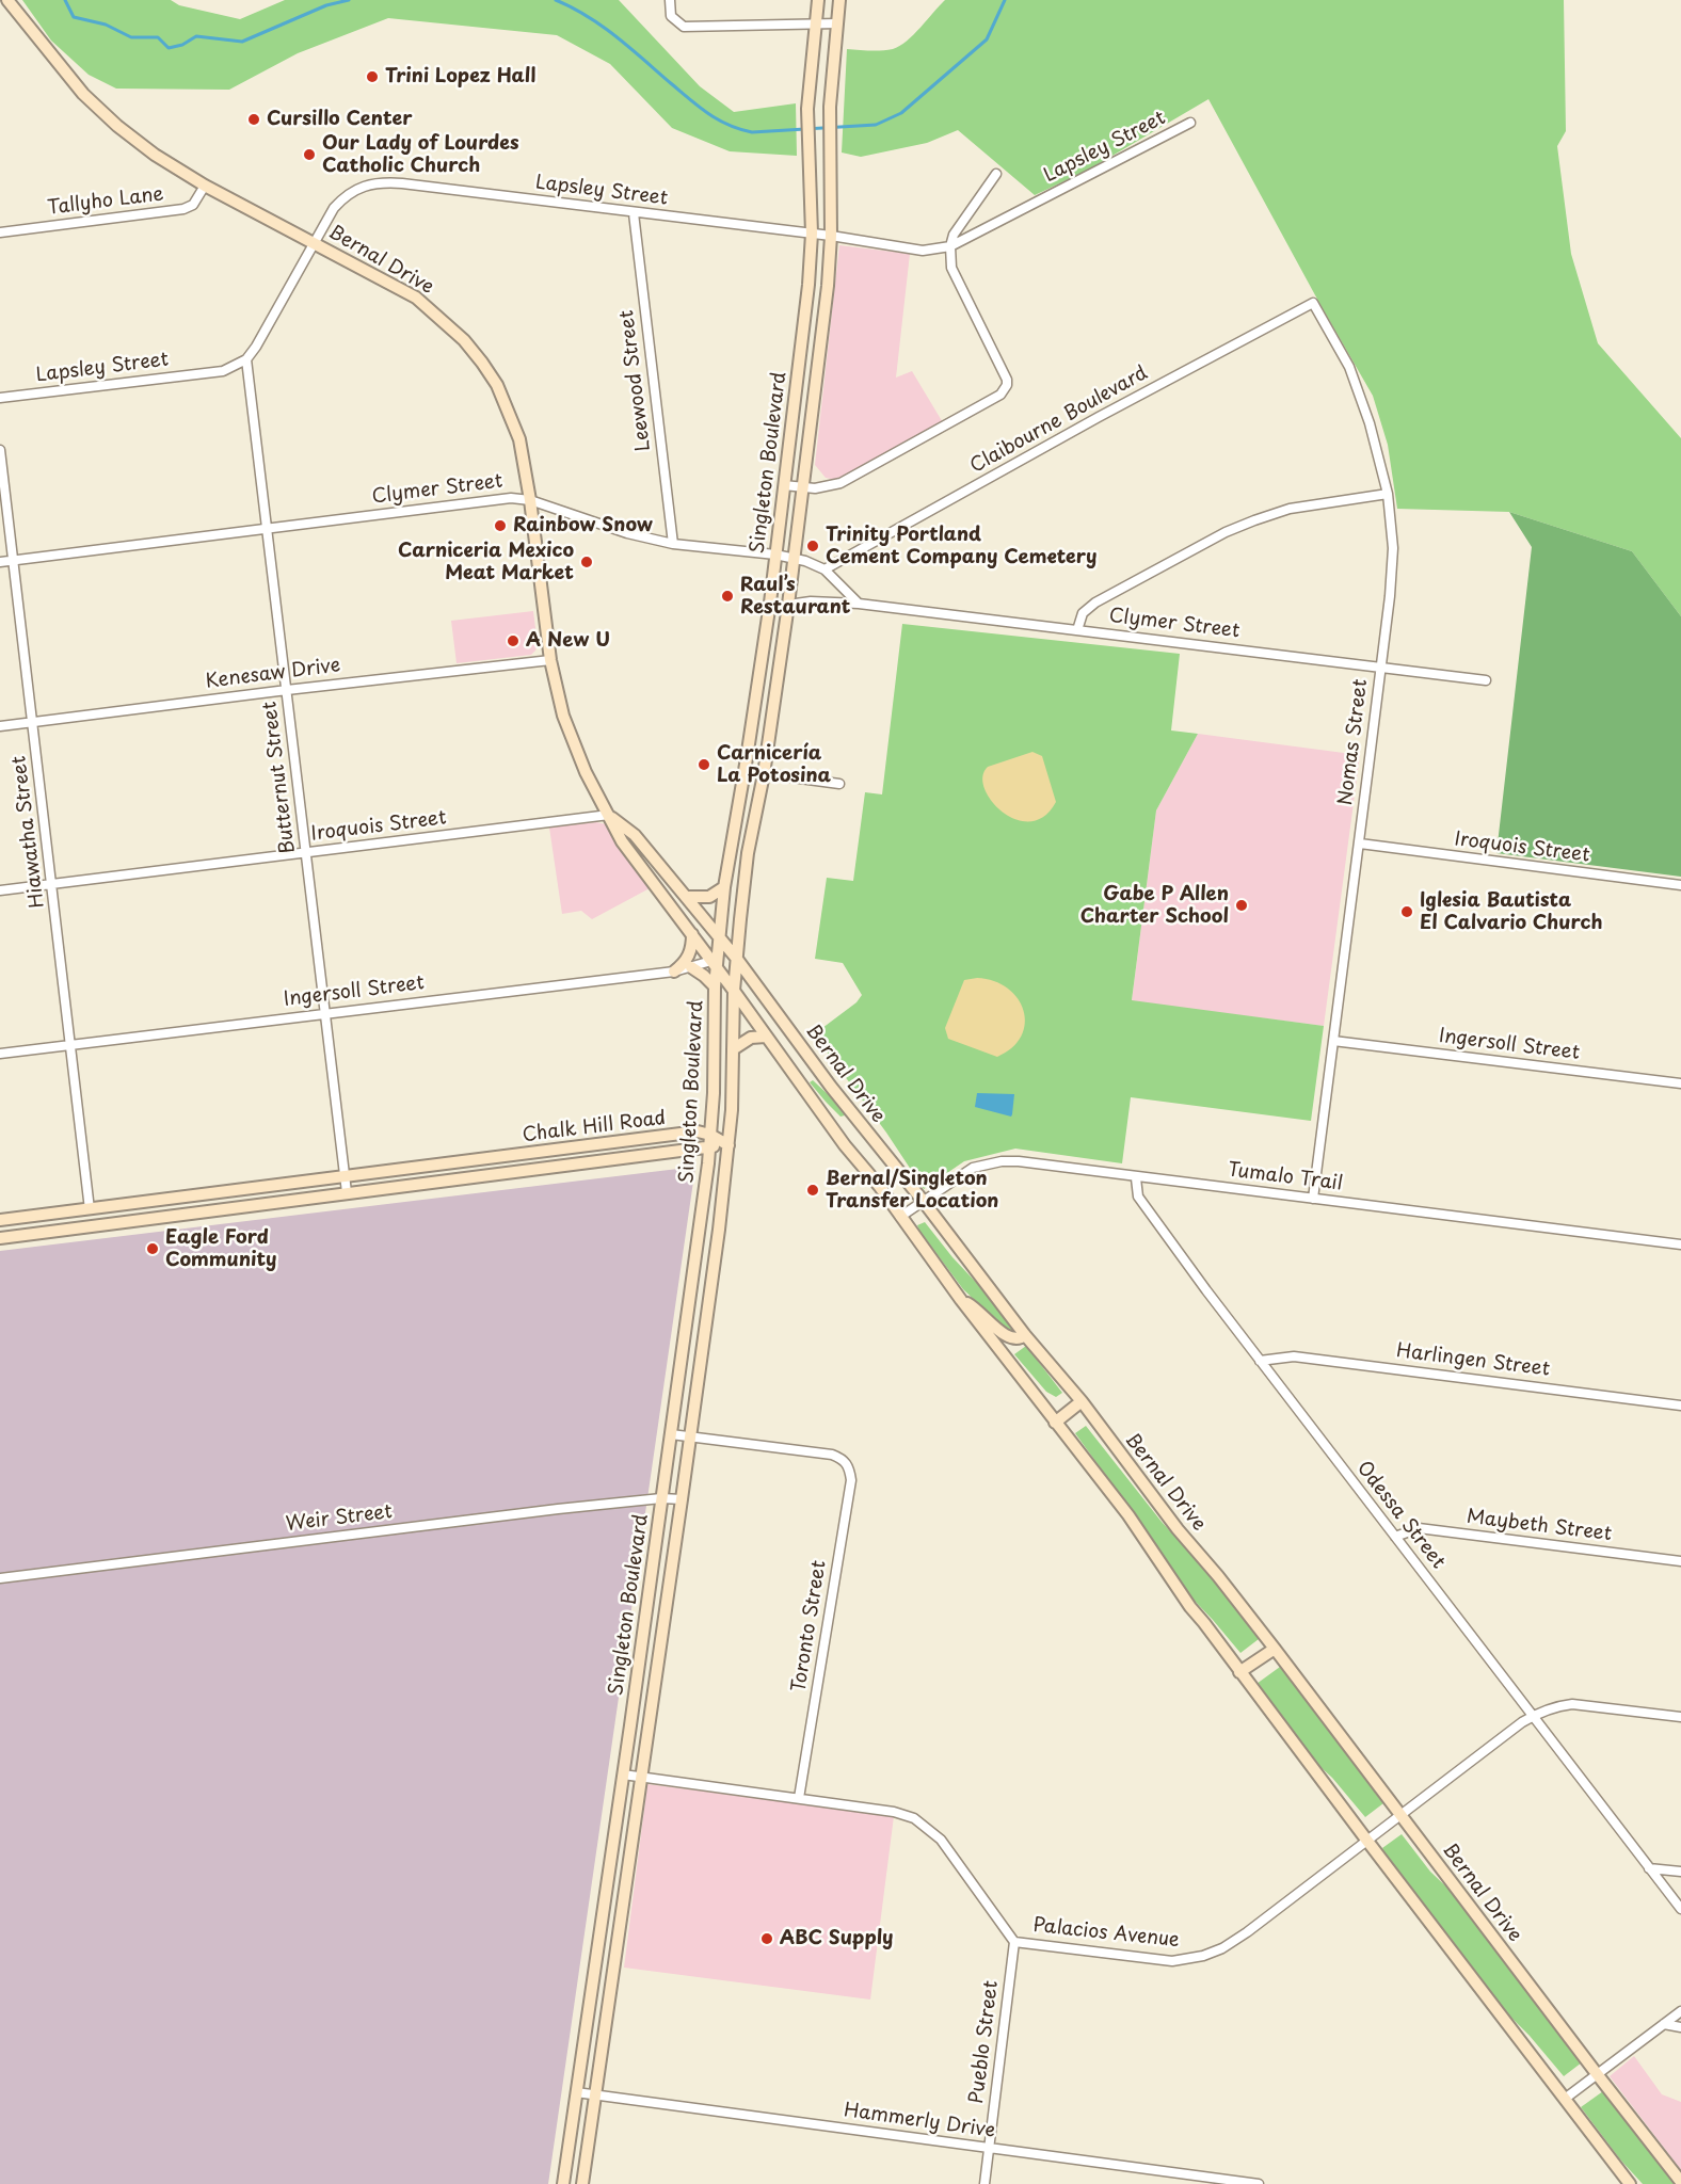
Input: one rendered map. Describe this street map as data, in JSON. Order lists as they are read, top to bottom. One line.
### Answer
{"streets":{"street":["Lapsley Street","Tallyho Lane","Bernal Drive","Leewood Street","Claibourne Boulevard","Singleton Boulevard","Clymer Street","Kenesaw Drive","Nomas Street","Butternut Street","Iroquois Street","Hiawatha Street","Ingersoll Street","Chalk Hill Road","Tumalo Trail","Harlingen Street","Odessa Street","Weir Street","Maybeth Street","Toronto Street","Palacios Avenue","Pueblo Street","Hammerly Drive"]},"crossings":[["Lapsley Street","Bernal Drive"],["Lapsley Street","Leewood Street"],["Lapsley Street","Singleton Boulevard"],["Lapsley Street","Butternut Street"],["Tallyho Lane","Bernal Drive"],["Bernal Drive","Singleton Boulevard"],["Bernal Drive","Clymer Street"],["Bernal Drive","Kenesaw Drive"],["Bernal Drive","Iroquois Street"],["Bernal Drive","Ingersoll Street"],["Bernal Drive","Tumalo Trail"],["Bernal Drive","Palacios Avenue"],["Leewood Street","Clymer Street"],["Claibourne Boulevard","Clymer Street"],["Claibourne Boulevard","Nomas Street"],["Singleton Boulevard","Clymer Street"],["Singleton Boulevard","Ingersoll Street"],["Singleton Boulevard","Chalk Hill Road"],["Singleton Boulevard","Weir Street"],["Singleton Boulevard","Toronto Street"],["Singleton Boulevard","Palacios Avenue"],["Singleton Boulevard","Hammerly Drive"],["Clymer Street","Nomas Street"],["Clymer Street","Butternut Street"],["Clymer Street","Hiawatha Street"],["Kenesaw Drive","Butternut Street"],["Kenesaw Drive","Hiawatha Street"],["Nomas Street","Iroquois Street"],["Nomas Street","Ingersoll Street"],["Nomas Street","Tumalo Trail"],["Butternut Street","Iroquois Street"],["Butternut Street","Ingersoll Street"],["Butternut Street","Chalk Hill Road"],["Iroquois Street","Hiawatha Street"],["Hiawatha Street","Ingersoll Street"],["Hiawatha Street","Chalk Hill Road"],["Tumalo Trail","Odessa Street"],["Harlingen Street","Odessa Street"],["Odessa Street","Maybeth Street"],["Odessa Street","Palacios Avenue"],["Toronto Street","Palacios Avenue"],["Palacios Avenue","Pueblo Street"],["Pueblo Street","Hammerly Drive"]],"places":["Trini Lopez Hall","Cursillo Center","Our Lady of Lourdes Catholic Church","Rainbow Snow","Trinity Portland Cement Company Cemetery","Carniceria Mexico Meat Market","Raul’s Restaurant","A New U","Carnicería La Potosina","Gabe P Allen Charter School","Iglesia Bautista El Calvario Church","Bernal/Singleton Transfer Location","Eagle Ford Community","ABC Supply"]}
